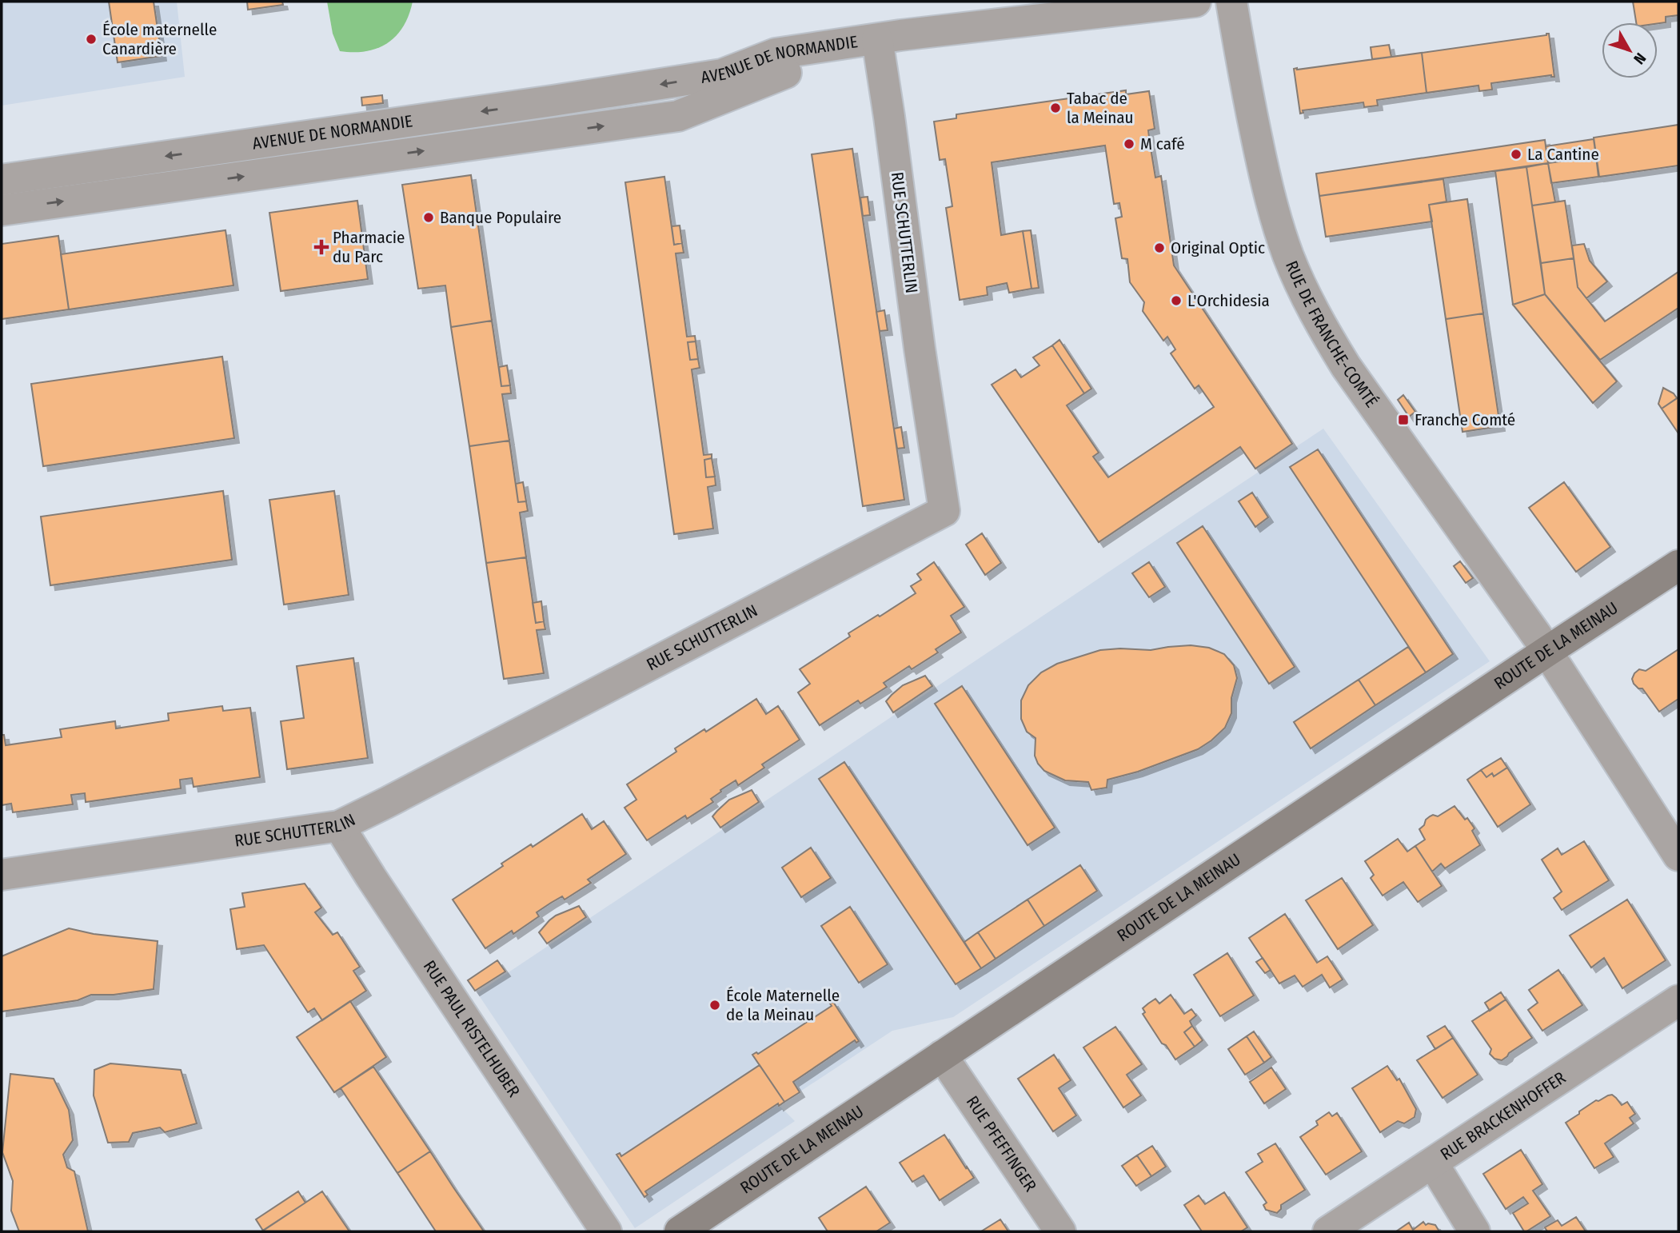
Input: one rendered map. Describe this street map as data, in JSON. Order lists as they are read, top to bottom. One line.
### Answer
{"streets":{"street":["AVENUE DE NORMANDIE","RUE SCHUTTERLIN","RUE DE FRANCHE-COMTÉ","ROUTE DE LA MEINAU","RUE PAUL RISTELHUBER","RUE BRACKENHOFFER","RUE PFEFFINGER"]},"crossings":[["AVENUE DE NORMANDIE","RUE SCHUTTERLIN"],["RUE SCHUTTERLIN","RUE PAUL RISTELHUBER"],["RUE DE FRANCHE-COMTÉ","ROUTE DE LA MEINAU"],["ROUTE DE LA MEINAU","RUE PFEFFINGER"]],"places":{"other":["École maternelle Canardière","Tabac de la Meinau","M café","La Cantine","Banque Populaire","Original Optic","L'Orchidesia","École Maternelle de la Meinau"],"health":["Pharmacie du Parc"],"transit":["Franche Comté"]},"north":"bottom right"}
